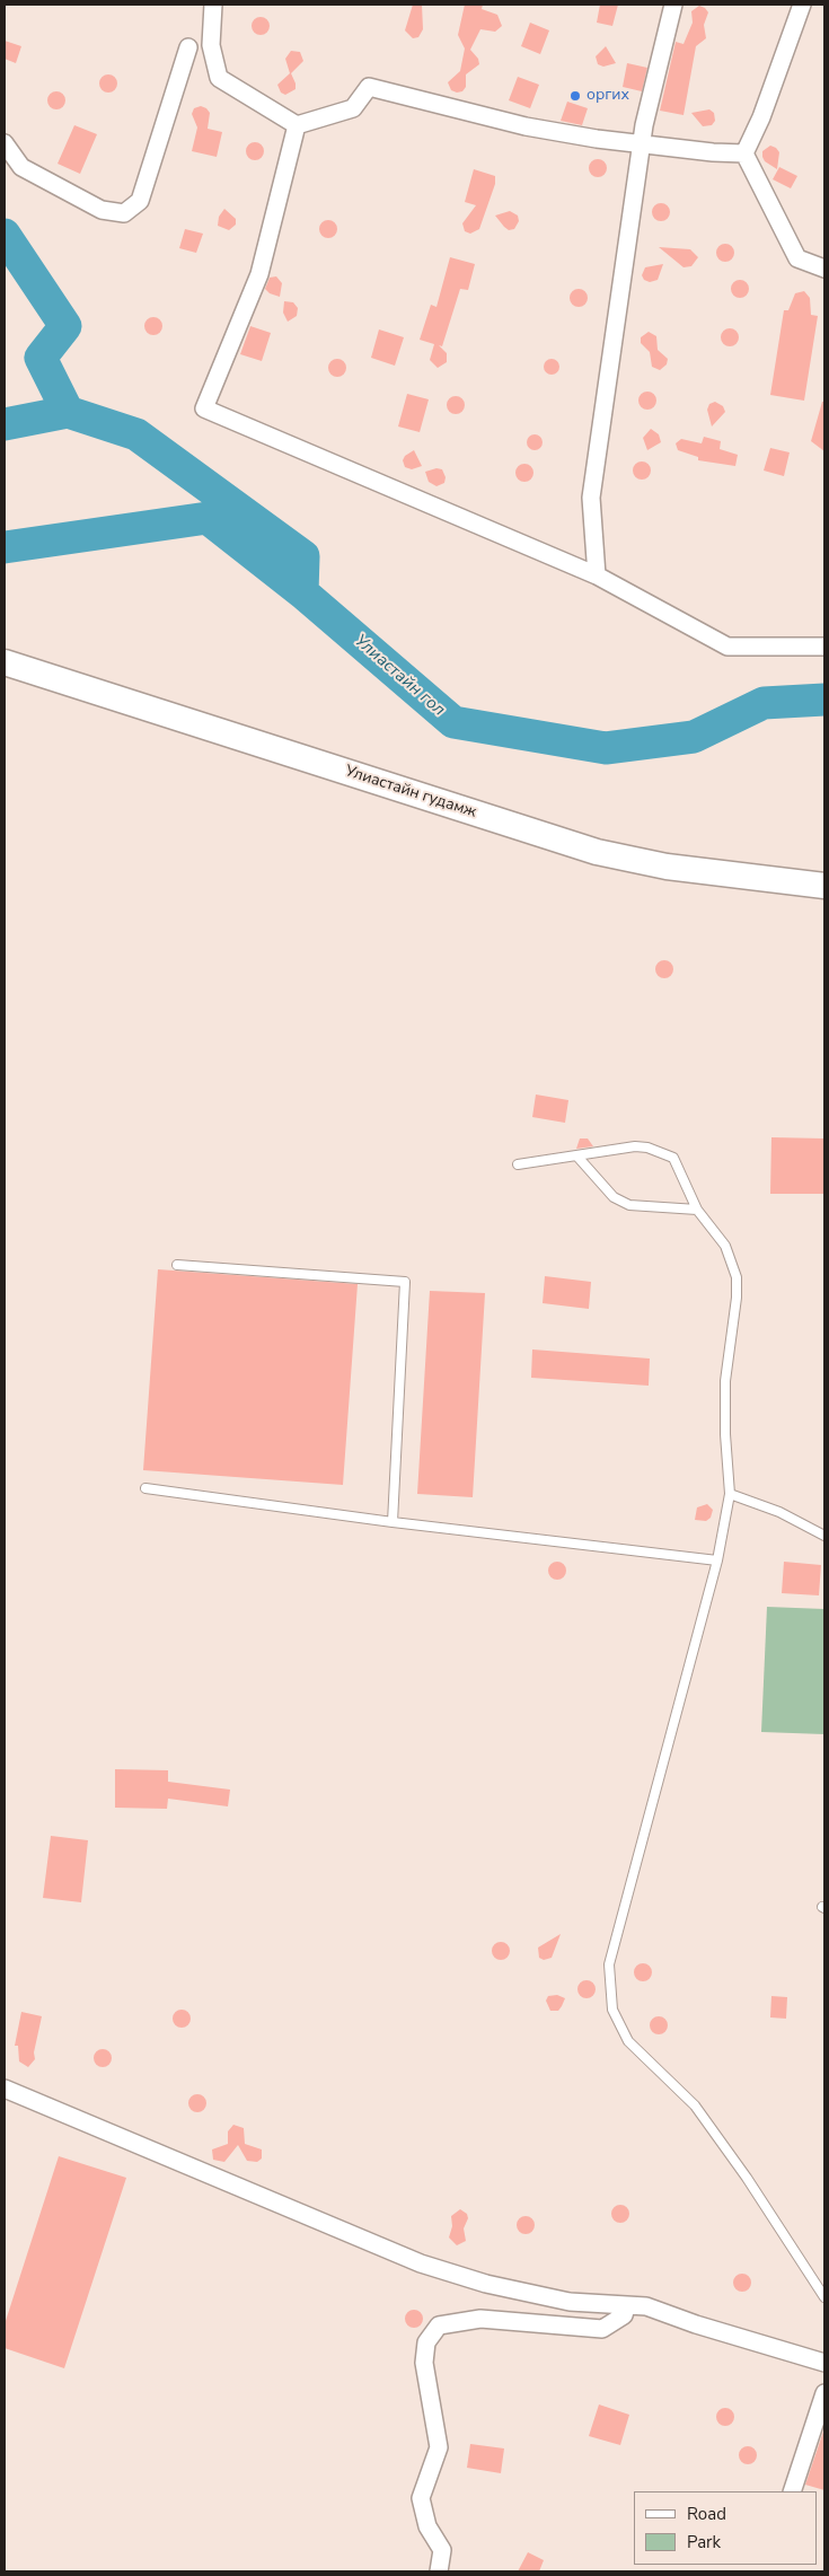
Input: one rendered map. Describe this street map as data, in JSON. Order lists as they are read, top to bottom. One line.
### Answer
{"streets":{"main road":["Улиастайн гудамж"]},"water":["Улиастайн гол"],"places":["оргих"],"legend":["Road","Park"]}
